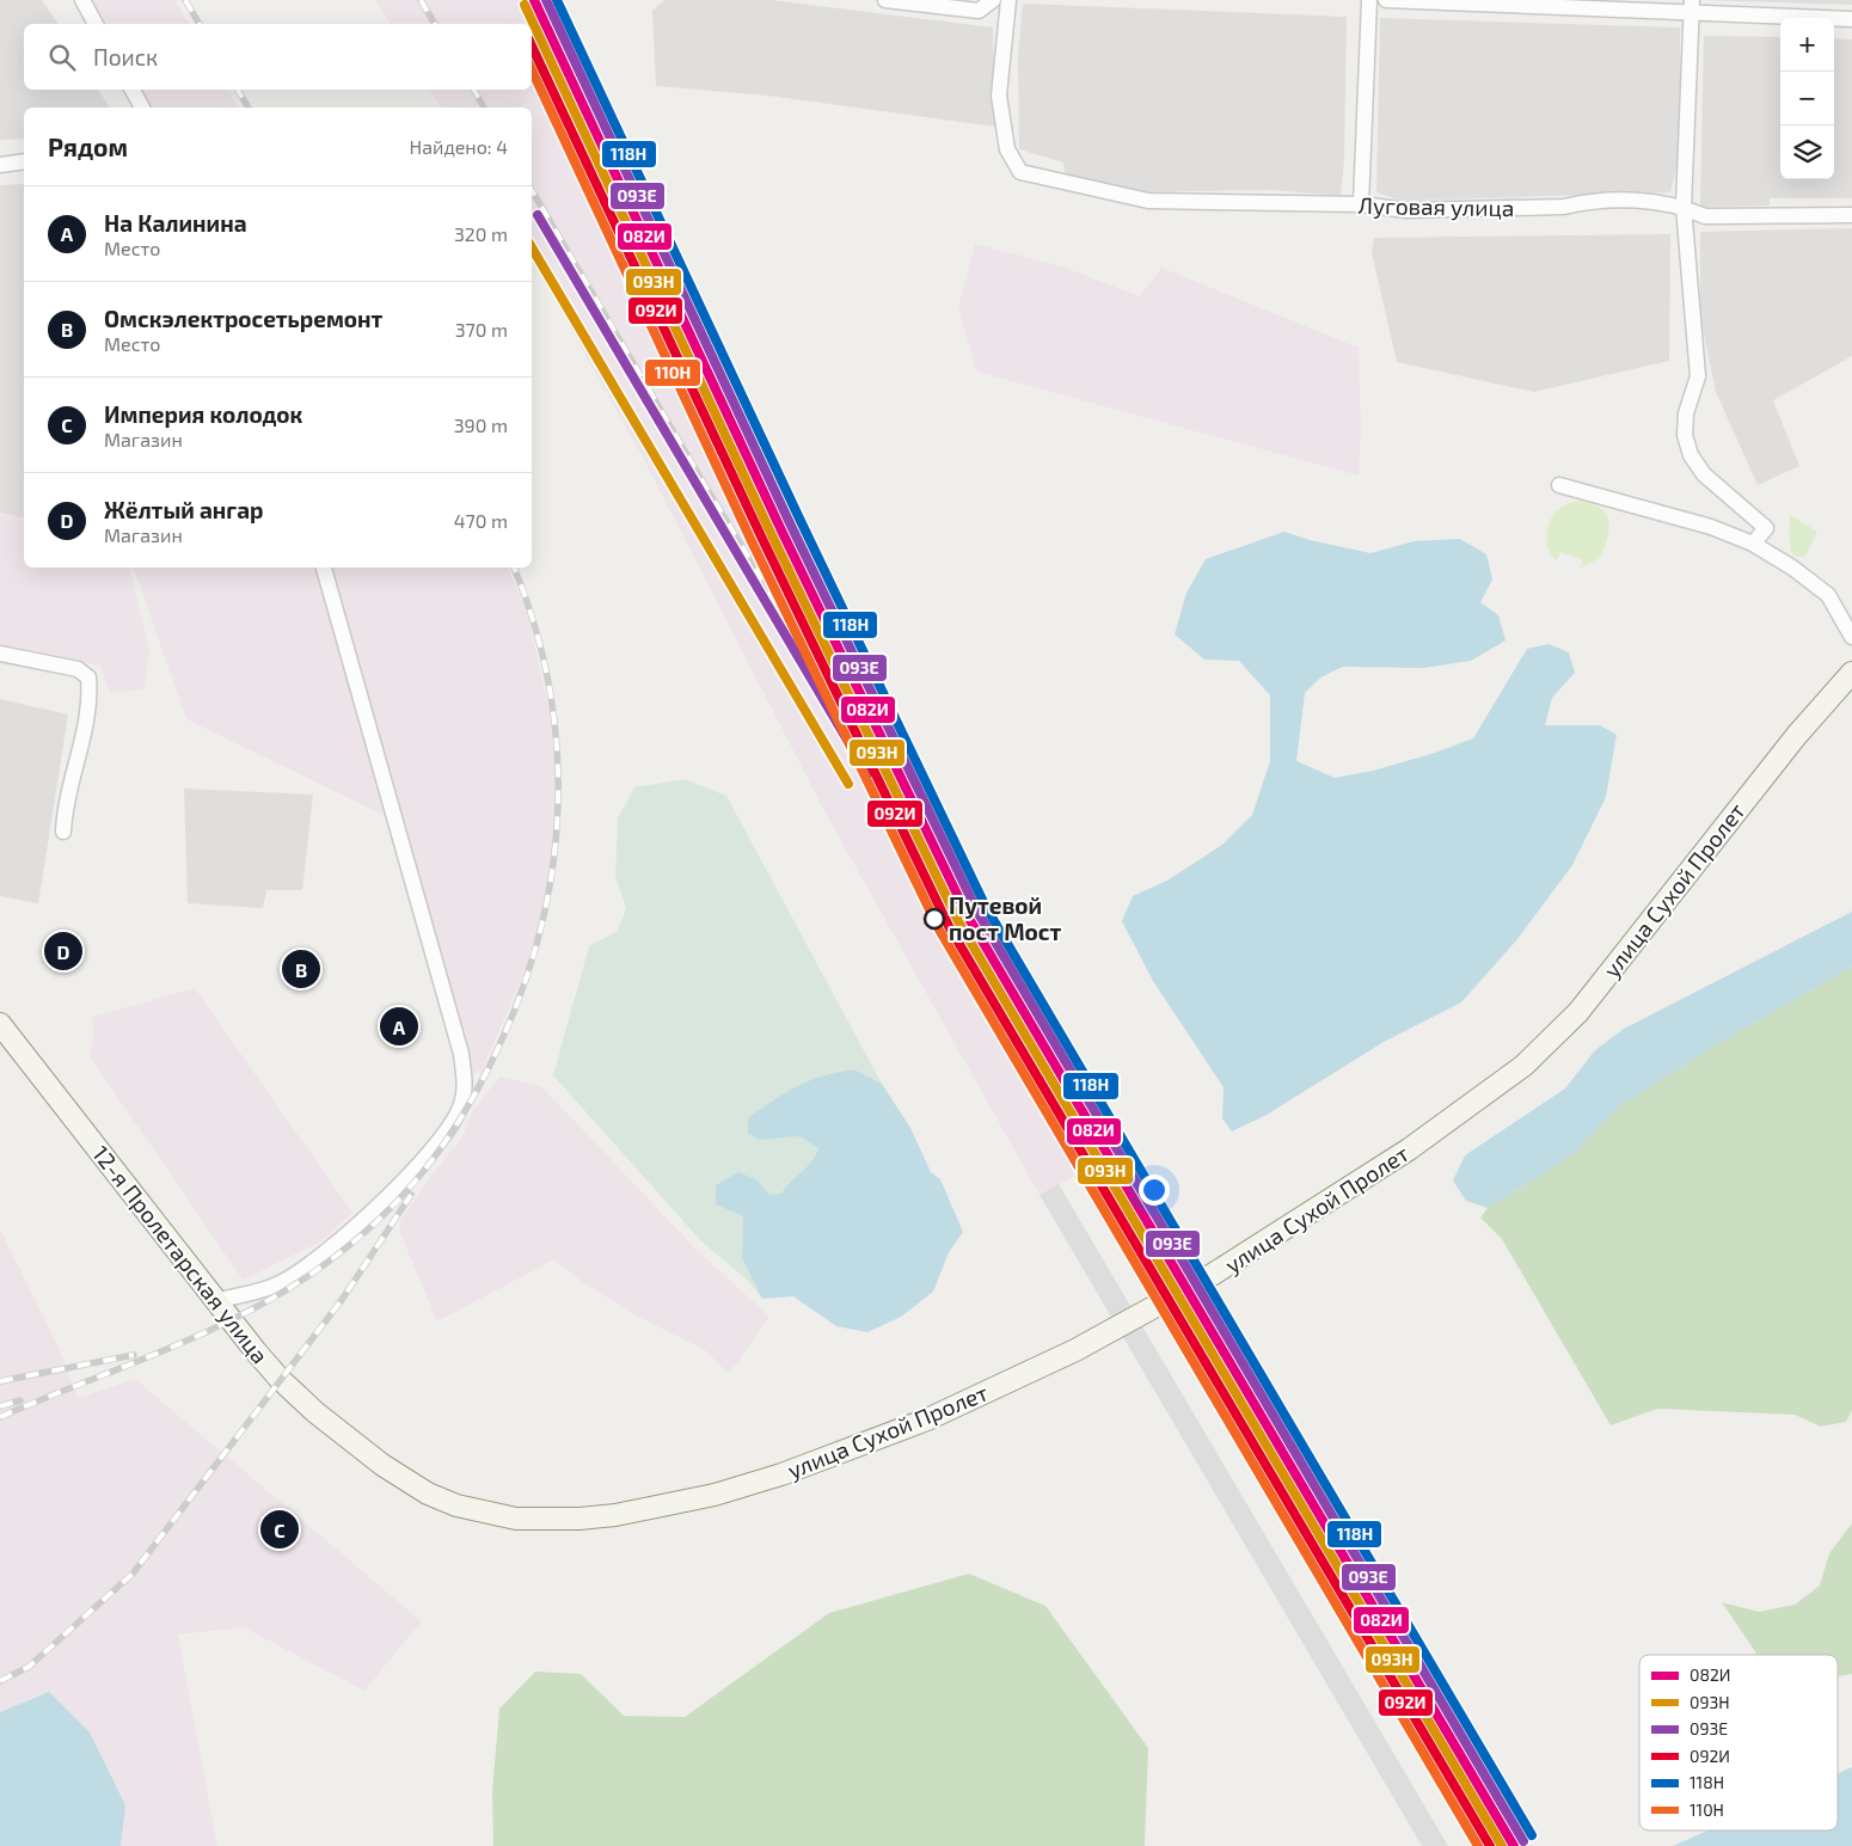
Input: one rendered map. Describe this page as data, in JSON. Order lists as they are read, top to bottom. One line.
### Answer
{"streets":{"main road":["улица Сухой Пролет","12-я Пролетарская улица"],"street":["Луговая улица"]},"crossings":[["улица Сухой Пролет","12-я Пролетарская улица"]],"places":["Путевой пост Мост"],"lines":["transit line 082И","transit line 093Е","transit line 118Н","transit line 093Н","transit line 092И","transit line 110Н"],"legend":["082И","093Н","093Е","092И","118Н","110Н"],"page":{"map_buttons":["+","−"],"search":"Поиск","heading":["Рядом","Найдено: 4"],"list":[{"mark":"A","name":"На Калинина","note":"Место","value":"320 m"},{"mark":"B","name":"Омскэлектросетьремонт","note":"Место","value":"370 m"},{"mark":"C","name":"Империя колодок","note":"Магазин","value":"390 m"},{"mark":"D","name":"Жёлтый ангар","note":"Магазин","value":"470 m"}],"pins":["D","B","A","C"]}}
